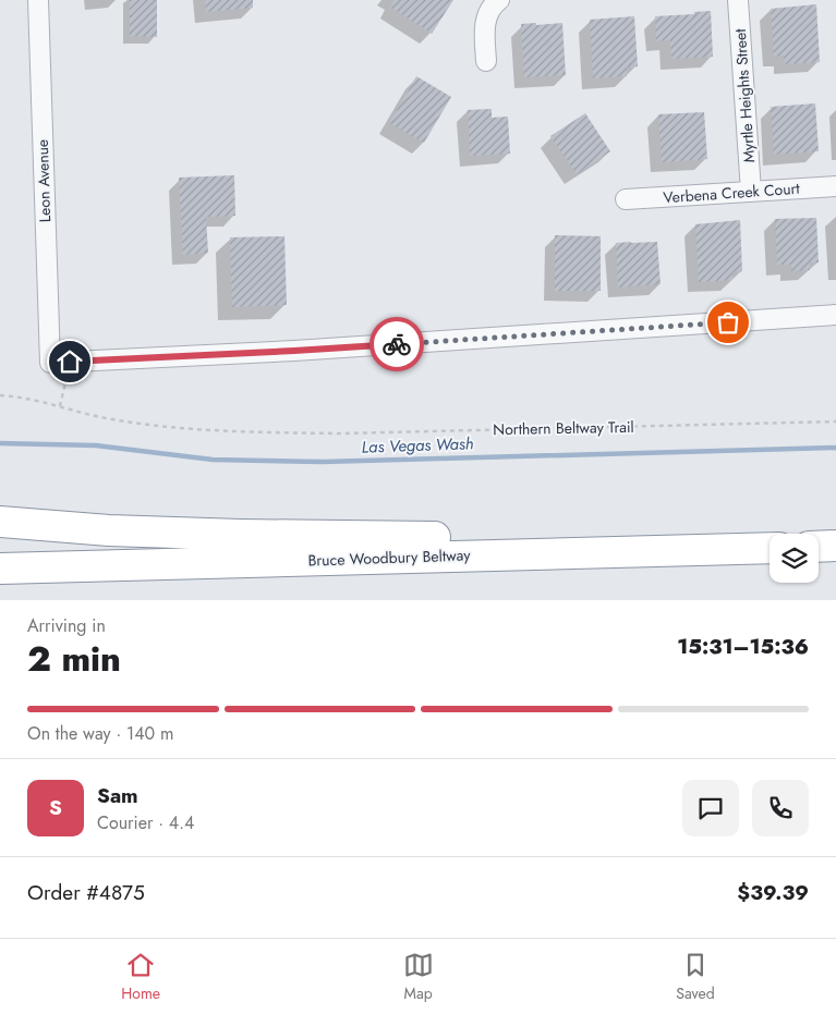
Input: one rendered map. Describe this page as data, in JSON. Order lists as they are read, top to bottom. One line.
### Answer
{"streets":{"highway":["Bruce Woodbury Beltway"],"street":["Myrtle Heights Street","Leon Avenue","Verbena Creek Court"],"path":["Northern Beltway Trail"]},"crossings":[["Myrtle Heights Street","Verbena Creek Court"]],"water":["Las Vegas Wash"],"page":{"heading":["2 min","Arriving in","15:31–15:36"],"panel":["Sam","Courier · 4.4","Order #4875","$39.39"],"bar":"On the way · 140 m","round":"S","tabs":["Home","Map","Saved"]}}
